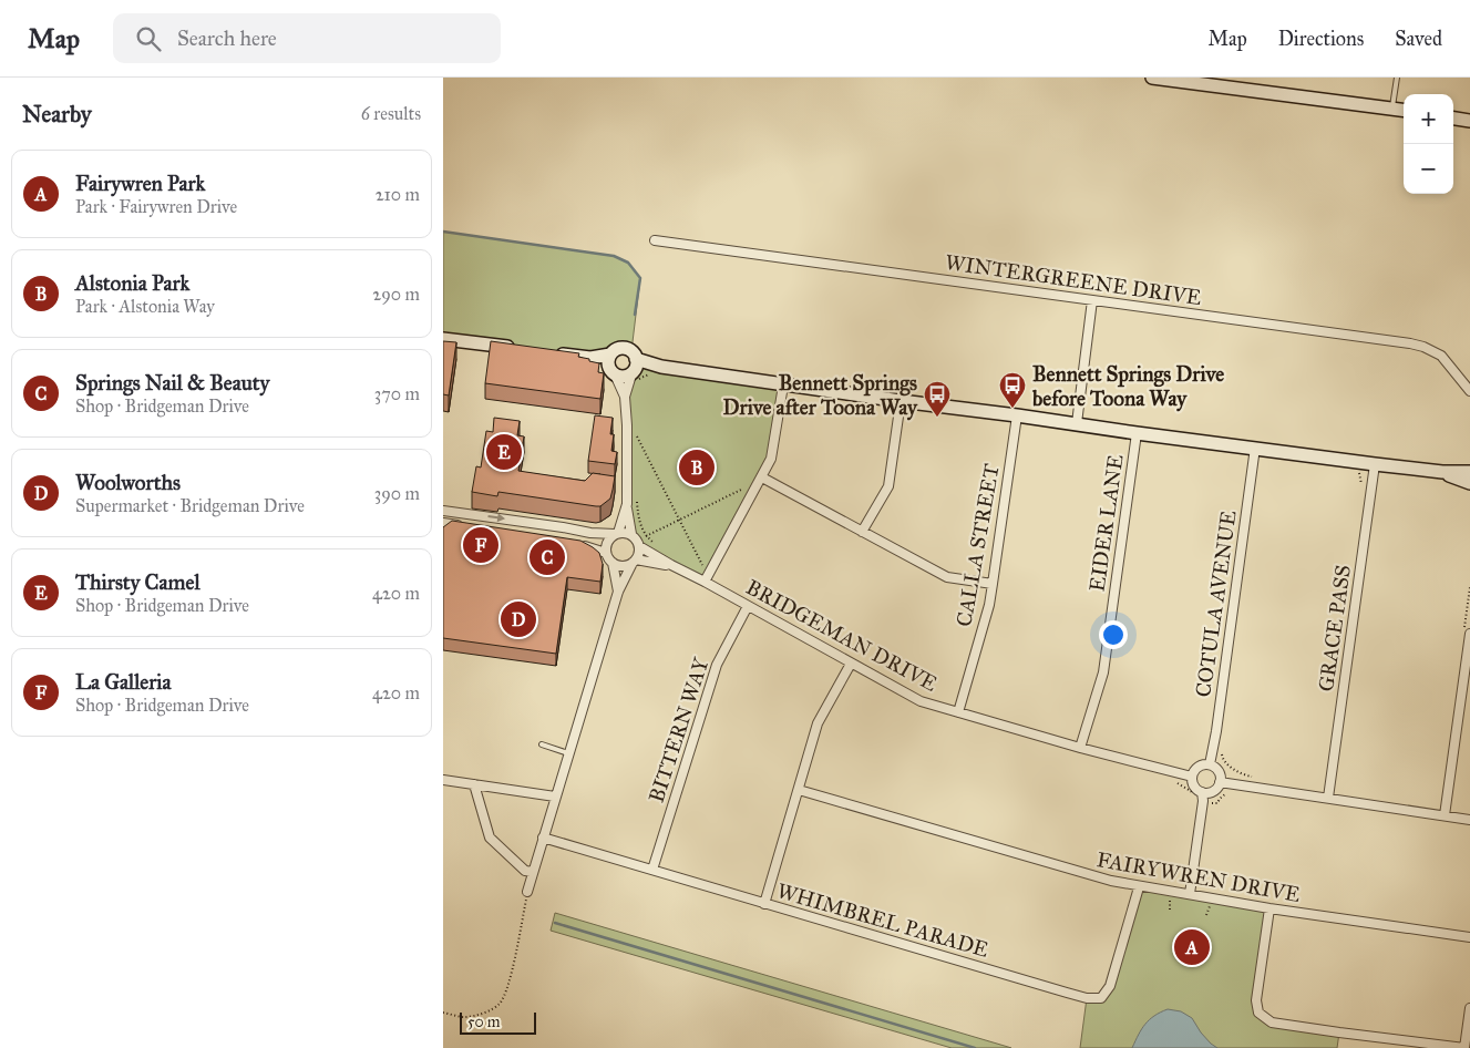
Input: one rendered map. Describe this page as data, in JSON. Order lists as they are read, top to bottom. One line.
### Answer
{"streets":{"street":["WINTERGREENE DRIVE","EIDER LANE","CALLA STREET","COTULA AVENUE","GRACE PASS","BRIDGEMAN DRIVE","BITTERN WAY","FAIRYWREN DRIVE","WHIMBREL PARADE"]},"crossings":[["EIDER LANE","BRIDGEMAN DRIVE"],["CALLA STREET","BRIDGEMAN DRIVE"],["COTULA AVENUE","BRIDGEMAN DRIVE"],["BRIDGEMAN DRIVE","BITTERN WAY"],["BITTERN WAY","WHIMBREL PARADE"],["FAIRYWREN DRIVE","WHIMBREL PARADE"]],"places":{"bus stop":["Bennett Springs Drive before Toona Way","Bennett Springs Drive after Toona Way"]},"scale_bar":"50 m","page":{"header":"Map","search":"Search here","nav":["Map","Directions","Saved"],"heading":["Nearby","6 results"],"map_buttons":["+","−"],"list":[{"mark":"A","name":"Fairywren Park","note":"Park · Fairywren Drive","value":"210 m"},{"mark":"B","name":"Alstonia Park","note":"Park · Alstonia Way","value":"290 m"},{"mark":"C","name":"Springs Nail & Beauty","note":"Shop · Bridgeman Drive","value":"370 m"},{"mark":"D","name":"Woolworths","note":"Supermarket · Bridgeman Drive","value":"390 m"},{"mark":"E","name":"Thirsty Camel","note":"Shop · Bridgeman Drive","value":"420 m"},{"mark":"F","name":"La Galleria","note":"Shop · Bridgeman Drive","value":"420 m"}],"pins":["E","B","F","C","D","A"],"scale":"50 m"}}
